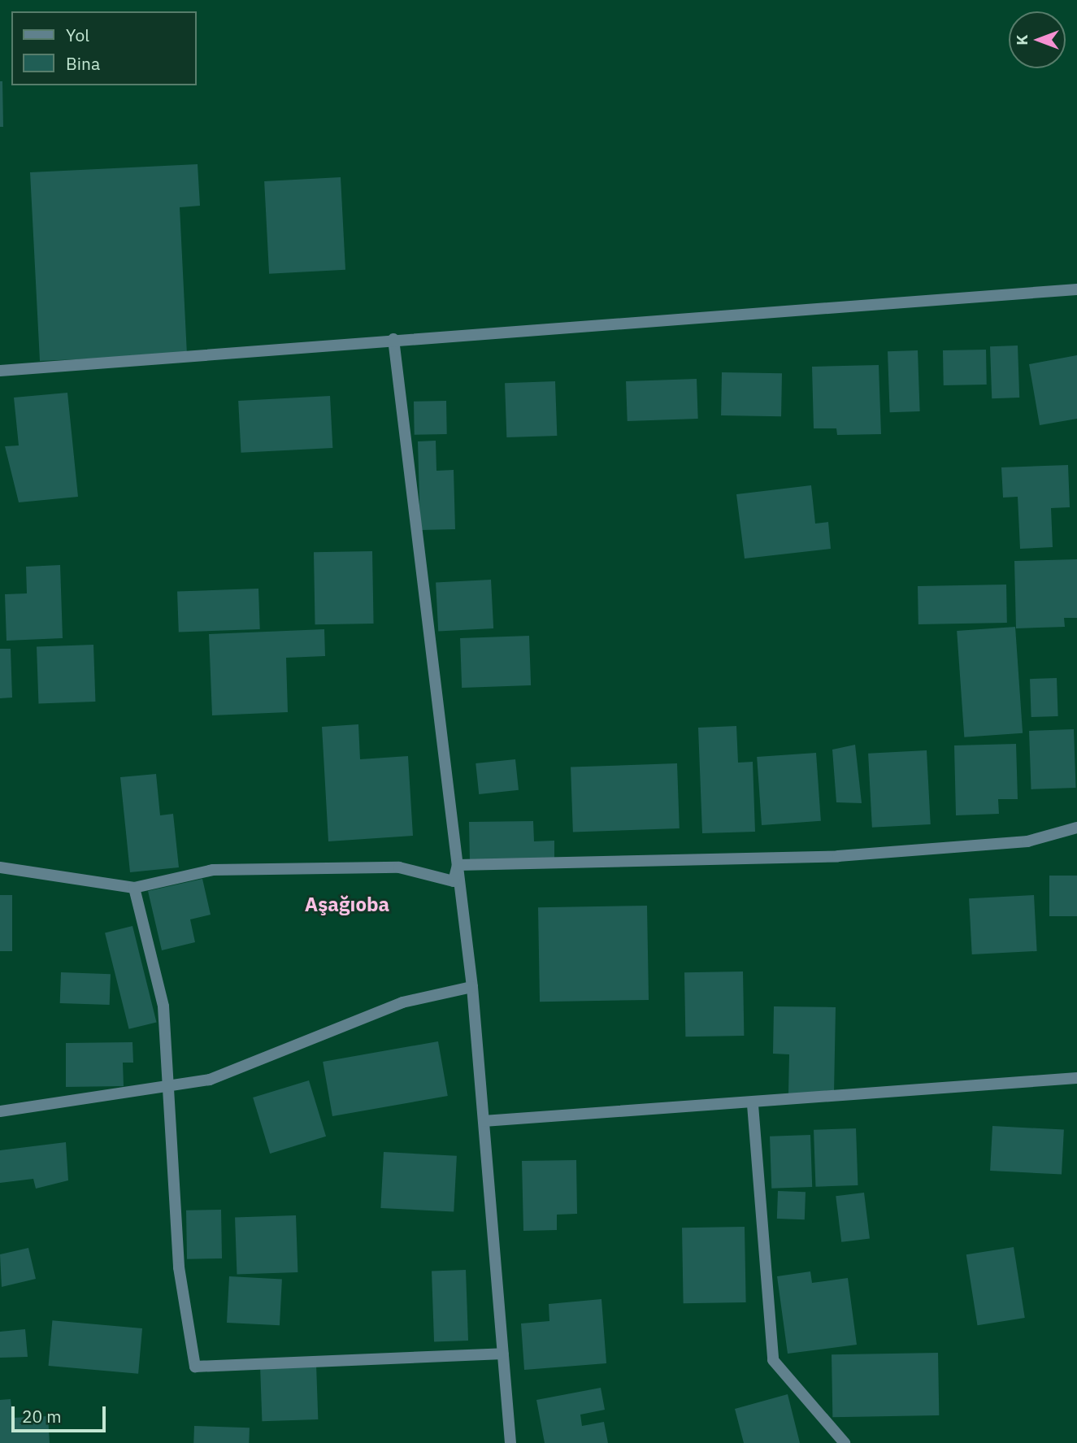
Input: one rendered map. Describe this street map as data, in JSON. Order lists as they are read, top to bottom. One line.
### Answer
{"districts":["Aşağıoba"],"legend":["Yol","Bina"],"scale_bar":"20 m","north":"left"}
